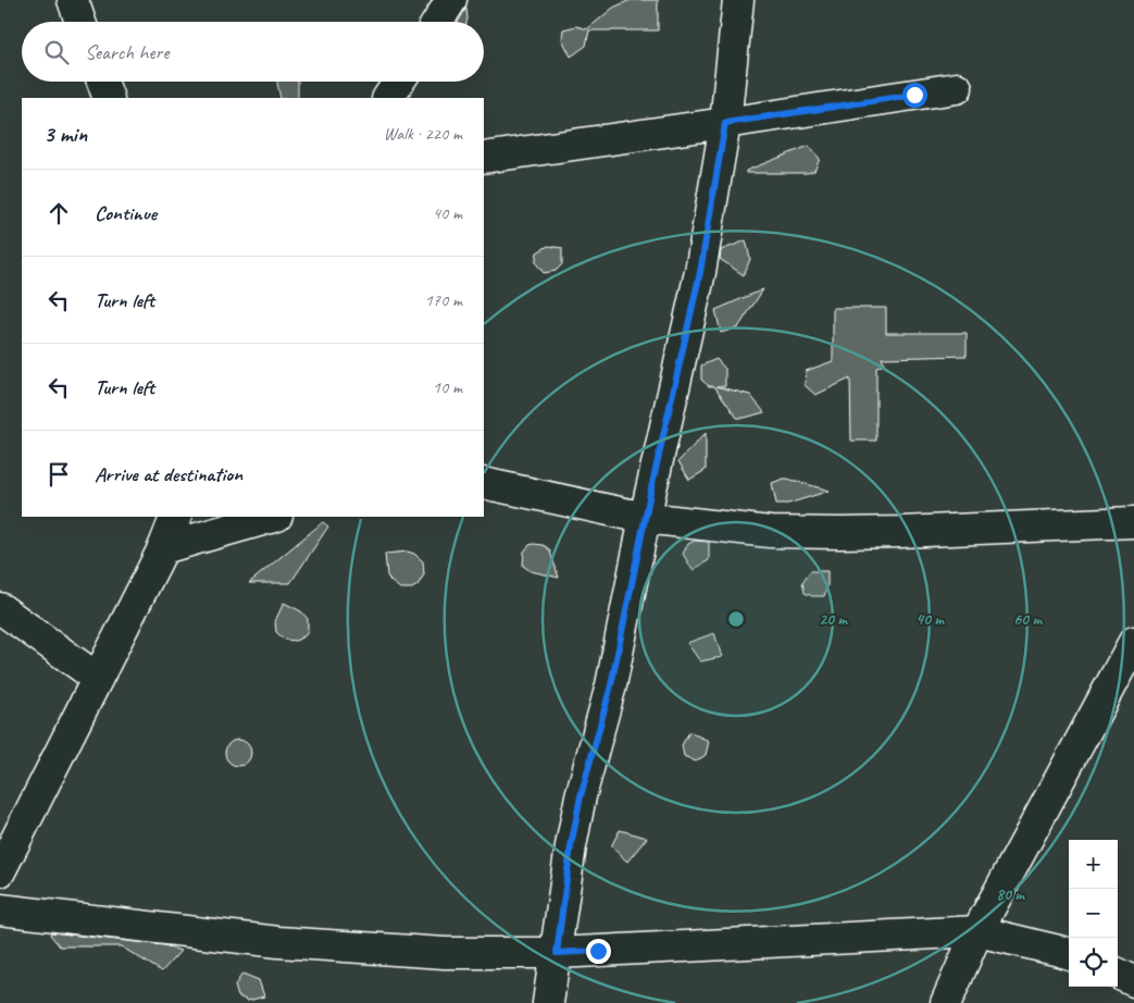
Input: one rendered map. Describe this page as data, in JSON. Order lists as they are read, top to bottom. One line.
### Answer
{"page":{"search":"Search here","heading":["3 min","Walk · 220 m"],"list":[["Continue","40 m"],["Turn left","170 m"],["Turn left","10 m"],"Arrive at destination"],"map_buttons":["+","−"]},"rings":["20 m","40 m","60 m","80 m"]}
